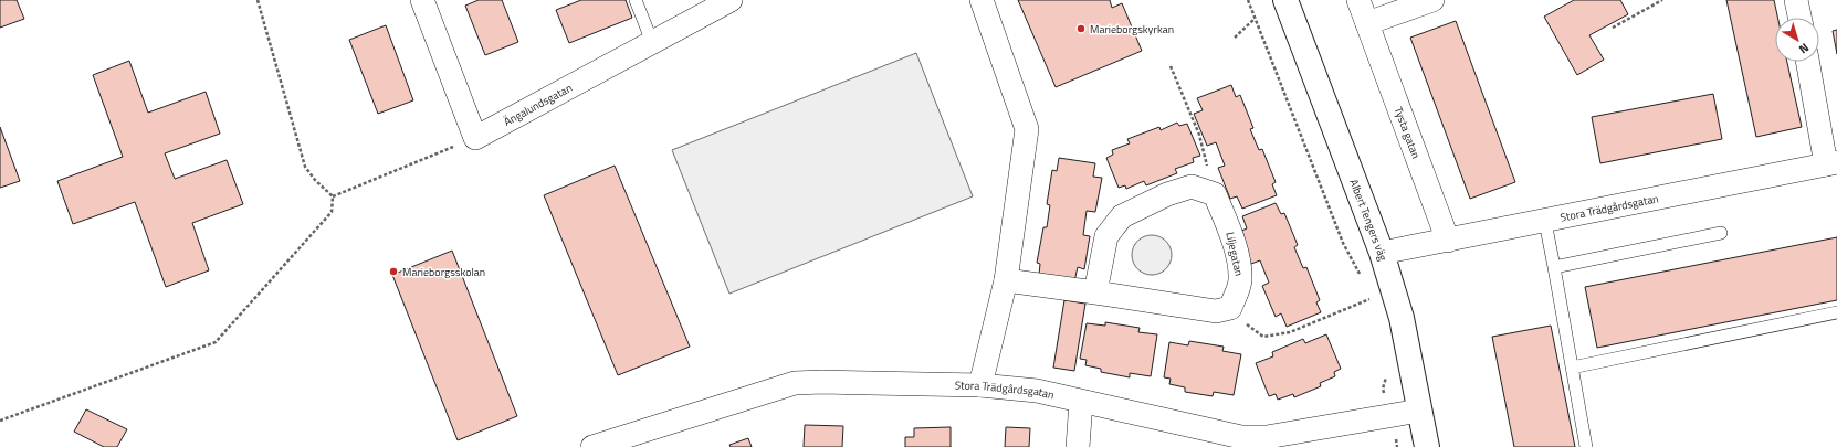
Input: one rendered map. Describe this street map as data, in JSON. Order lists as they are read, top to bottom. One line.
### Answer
{"streets":{"street":["Ängalundsgatan","Tysta gatan","Stora Trädgårdsgatan","Albert Tengers väg","Liljegatan"]},"crossings":[["Tysta gatan","Stora Trädgårdsgatan"],["Stora Trädgårdsgatan","Albert Tengers väg"]],"places":["Marieborgskyrkan","Marieborgsskolan"],"north":"bottom right"}
